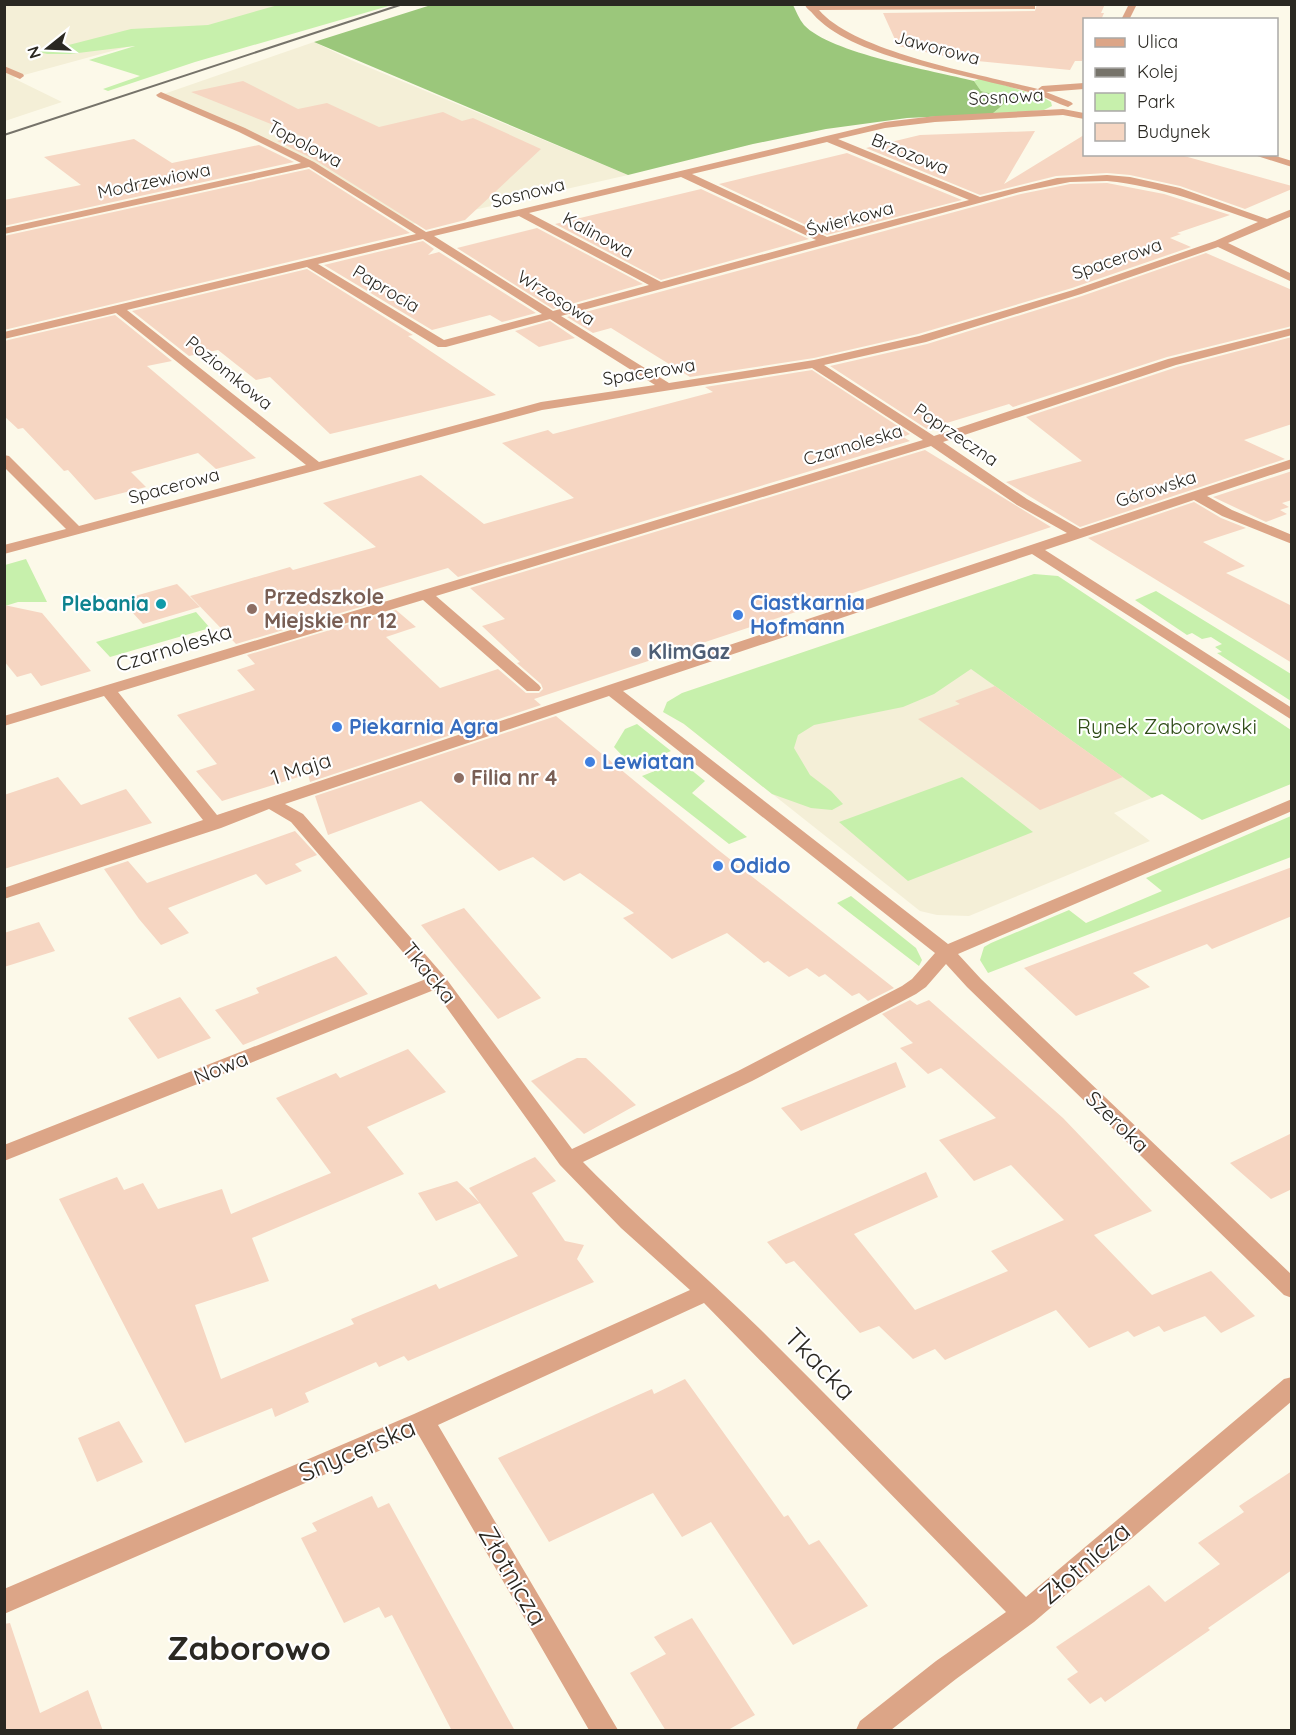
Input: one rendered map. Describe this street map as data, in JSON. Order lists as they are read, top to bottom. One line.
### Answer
{"streets":{"street":["Jaworowa","Sosnowa","Topolowa","Brzozowa","Modrzewiowa","Świerkowa","Kalinowa","Spacerowa","Paprocia","Wrzosowa","Poziomkowa","Poprzeczna","Czarnoleska","Górowska","1 Maja","Tkacka","Nowa","Szeroka","Snycerska","Złotnicza"]},"crossings":[["Jaworowa","Sosnowa"],["Sosnowa","Topolowa"],["Sosnowa","Brzozowa"],["Sosnowa","Kalinowa"],["Sosnowa","Paprocia"],["Sosnowa","Wrzosowa"],["Sosnowa","Poziomkowa"],["Topolowa","Modrzewiowa"],["Topolowa","Wrzosowa"],["Brzozowa","Świerkowa"],["Świerkowa","Kalinowa"],["Świerkowa","Spacerowa"],["Świerkowa","Paprocia"],["Świerkowa","Wrzosowa"],["Spacerowa","Wrzosowa"],["Spacerowa","Poziomkowa"],["Spacerowa","Poprzeczna"],["Poprzeczna","Czarnoleska"],["Poprzeczna","Górowska"],["1 Maja","Tkacka"],["Tkacka","Nowa"],["Tkacka","Snycerska"],["Tkacka","Złotnicza"],["Snycerska","Złotnicza"]],"districts":["Zaborowo"],"parks":["Rynek Zaborowski"],"places":["Plebania","Przedszkole Miejskie nr 12","Ciastkarnia Hofmann","KlimGaz","Piekarnia Agra","Lewiatan","Filia nr 4","Odido"],"legend":["Ulica","Kolej","Park","Budynek"],"north":"left"}
